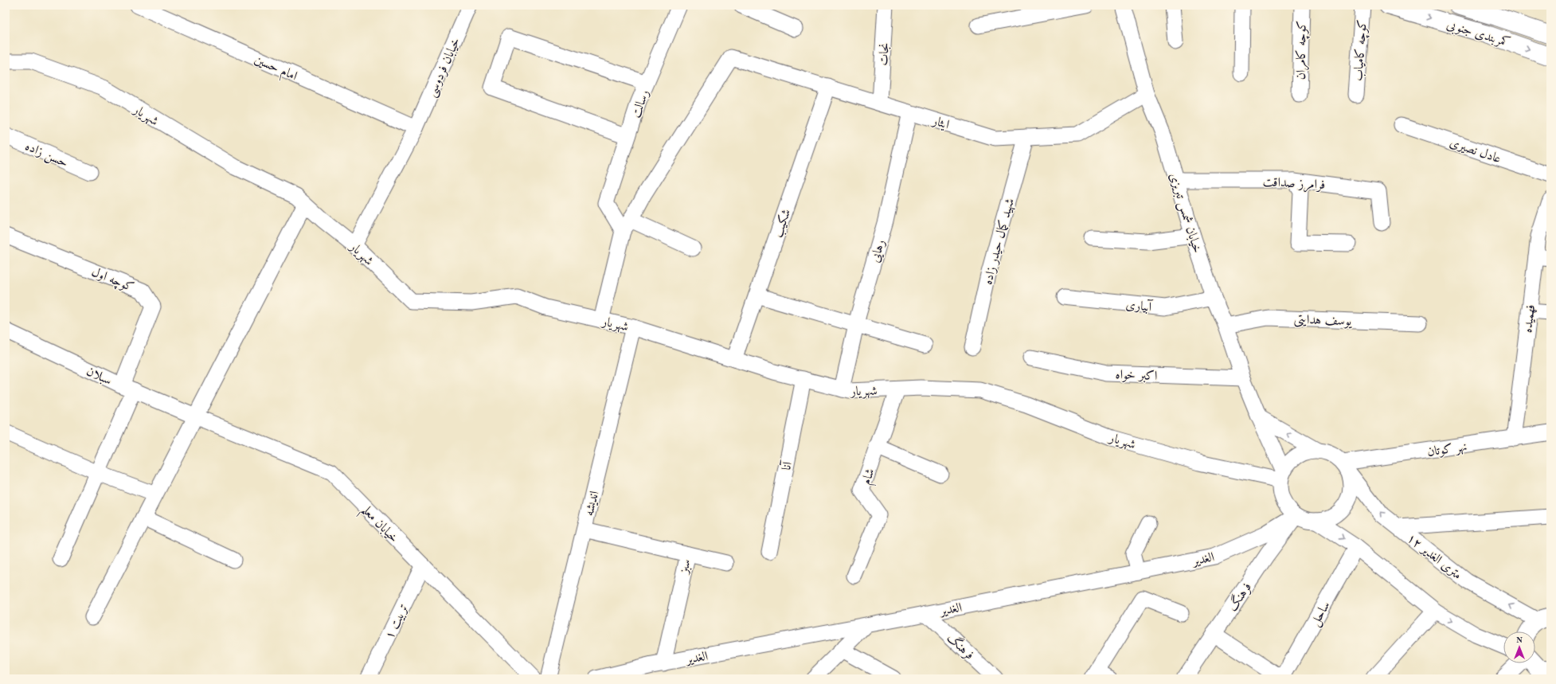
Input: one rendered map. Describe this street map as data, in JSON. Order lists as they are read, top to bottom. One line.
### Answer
{"streets":{"main road":["کمربندی جنوبی"],"street":["کوچه کامران","کوچه کامیاب","نجات","امام حسین","خیابان فردوسی","رسالت","شهریار","ایثار","عادل نصیری","حسن زاده","فرامرز صداقت","خیابان شمس تبریزی","شکیب","شهید کمال حیدر زاده","رهایی","کوچه اول","آبیاری","فهمیده","یوسف هدایتی","اکبر خواه","سبلان","نهر کوتان","آنا","شام","اندیشه","خیابان معلم","۱۲ متری الغدیر","الغدیر","سبز","فرهنگ","ساحل","تربیت ۱"]},"crossings":[["نجات","ایثار"],["امام حسین","خیابان فردوسی"],["خیابان فردوسی","شهریار"],["رسالت","ایثار"],["شهریار","خیابان شمس تبریزی"],["شهریار","شکیب"],["شهریار","رهایی"],["شهریار","نهر کوتان"],["شهریار","آنا"],["شهریار","شام"],["شهریار","اندیشه"],["شهریار","۱۲ متری الغدیر"],["شهریار","الغدیر"],["شهریار","فرهنگ"],["ایثار","خیابان شمس تبریزی"],["ایثار","شکیب"],["ایثار","شهید کمال حیدر زاده"],["ایثار","رهایی"],["فرامرز صداقت","خیابان شمس تبریزی"],["خیابان شمس تبریزی","آبیاری"],["خیابان شمس تبریزی","یوسف هدایتی"],["خیابان شمس تبریزی","اکبر خواه"],["خیابان شمس تبریزی","نهر کوتان"],["خیابان شمس تبریزی","۱۲ متری الغدیر"],["خیابان شمس تبریزی","الغدیر"],["خیابان شمس تبریزی","فرهنگ"],["کوچه اول","سبلان"],["فهمیده","نهر کوتان"],["سبلان","خیابان معلم"],["نهر کوتان","۱۲ متری الغدیر"],["نهر کوتان","الغدیر"],["نهر کوتان","فرهنگ"],["اندیشه","سبز"],["خیابان معلم","تربیت ۱"],["۱۲ متری الغدیر","الغدیر"],["۱۲ متری الغدیر","فرهنگ"],["الغدیر","سبز"],["الغدیر","فرهنگ"],["فرهنگ","ساحل"]],"north":"top"}
